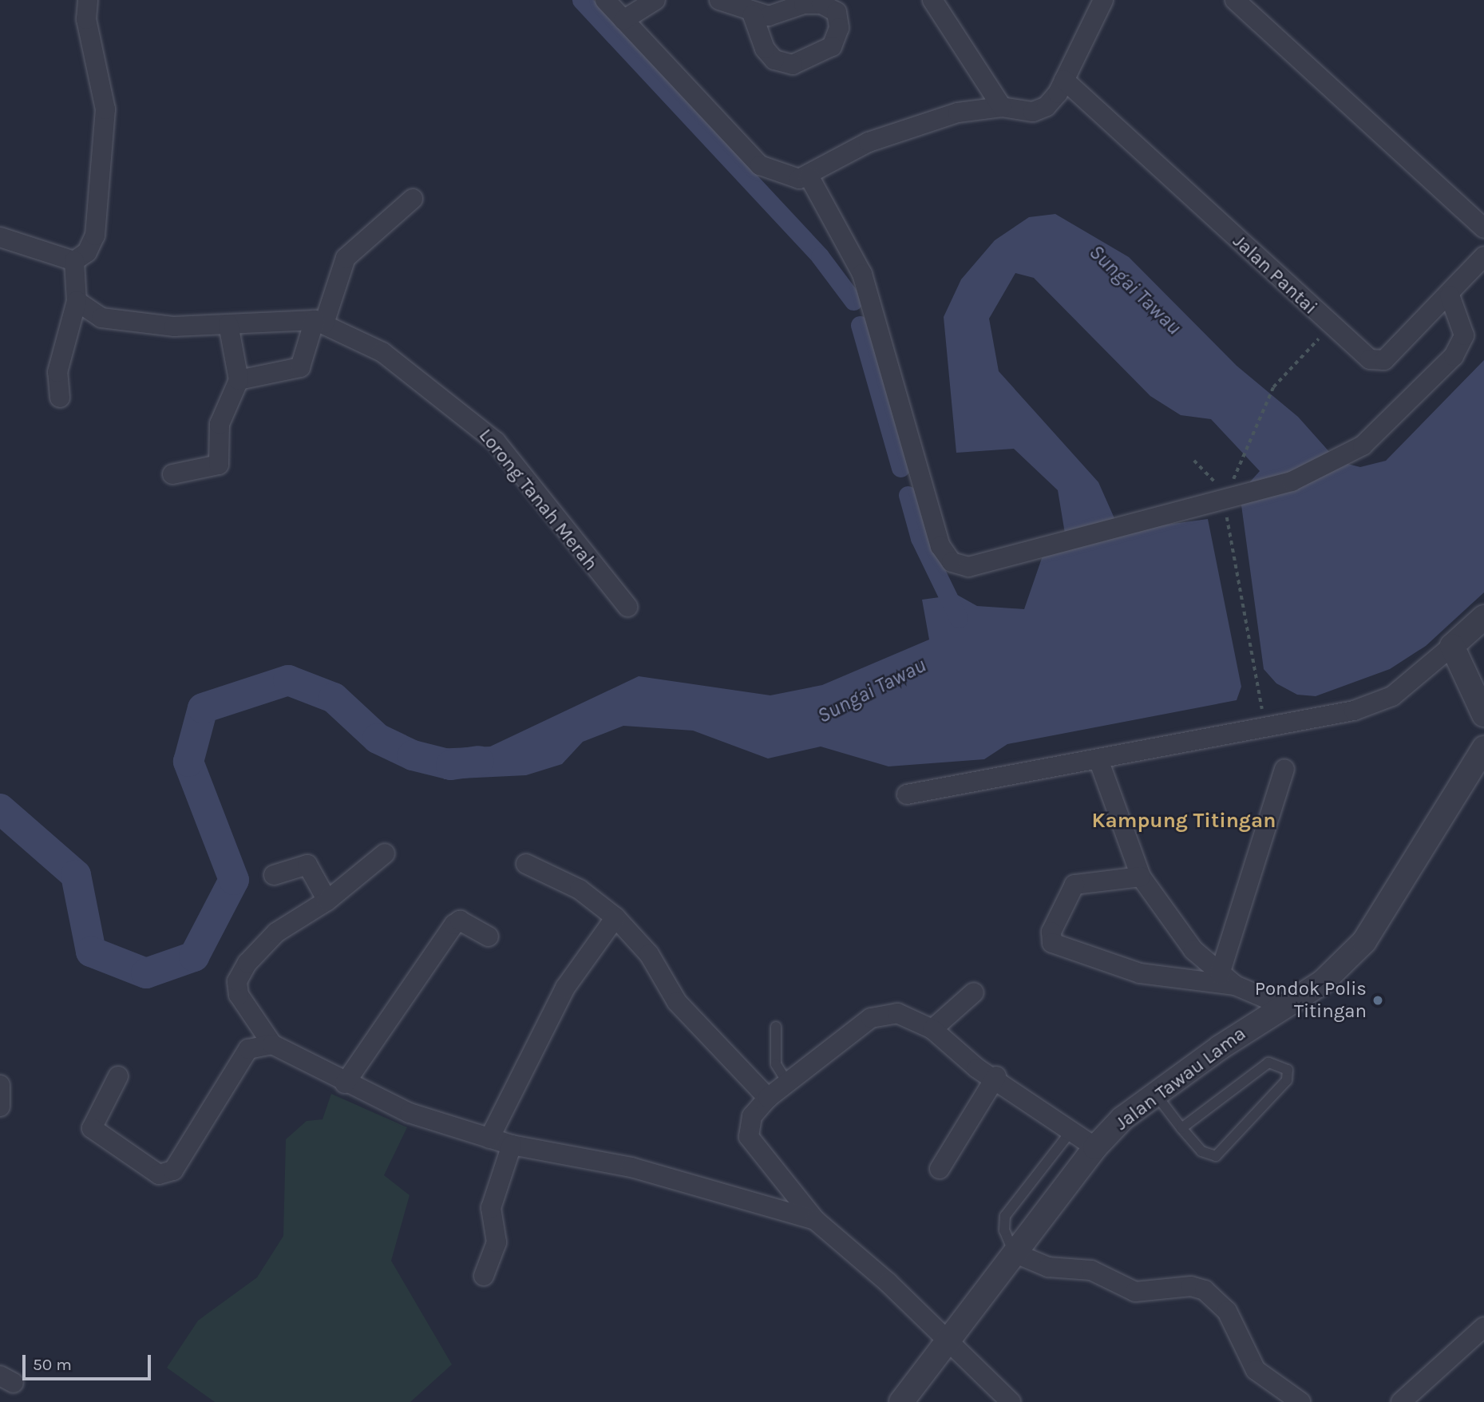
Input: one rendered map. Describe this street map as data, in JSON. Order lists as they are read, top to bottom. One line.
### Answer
{"streets":{"street":["Jalan Pantai","Lorong Tanah Merah","Jalan Tawau Lama"]},"districts":["Kampung Titingan"],"water":["Sungai Tawau"],"places":["Pondok Polis Titingan"],"scale_bar":"50 m"}
